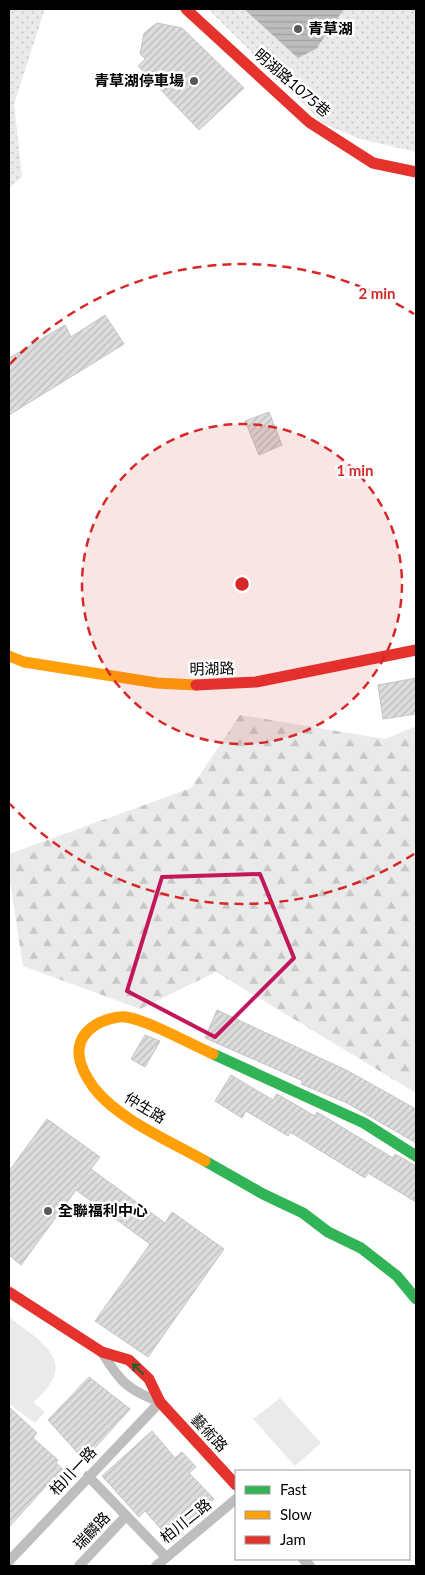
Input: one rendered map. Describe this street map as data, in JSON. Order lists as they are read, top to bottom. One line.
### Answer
{"streets":{"street":["明湖路1075巷","明湖路","仲生路","藝術路","柏川一路","柏川二路","瑞麟路"]},"crossings":[["藝術路","柏川一路"]],"places":["青草湖","青草湖停車場","全聯福利中心"],"legend":["Fast","Slow","Jam"],"rings":["2 min","1 min"]}
